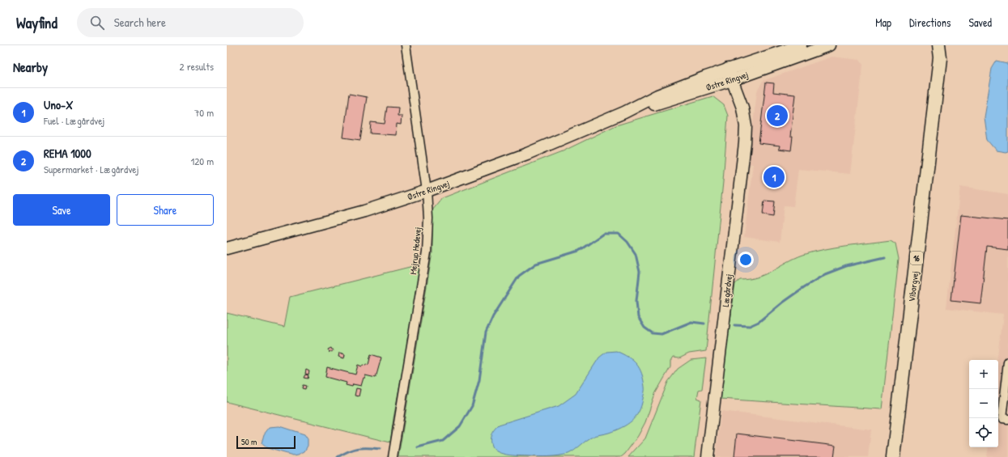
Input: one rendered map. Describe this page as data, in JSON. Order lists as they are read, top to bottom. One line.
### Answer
{"streets":{"main road":["16","Viborgvej"],"street":["Østre Ringvej","Mejrup Hedevej","Lægårdvej"]},"crossings":[["Østre Ringvej","Mejrup Hedevej"],["Østre Ringvej","Lægårdvej"]],"scale_bar":"50 m","page":{"header":"Wayfind","search":"Search here","nav":["Map","Directions","Saved"],"heading":["Nearby","2 results"],"list":[{"mark":"1","name":"Uno-X","note":"Fuel · Lægårdvej","value":"70 m"},{"mark":"2","name":"REMA 1000","note":"Supermarket · Lægårdvej","value":"120 m"}],"pins":["2","1"],"buttons":["Save","Share"],"map_buttons":["+","−"],"scale":"50 m"}}
